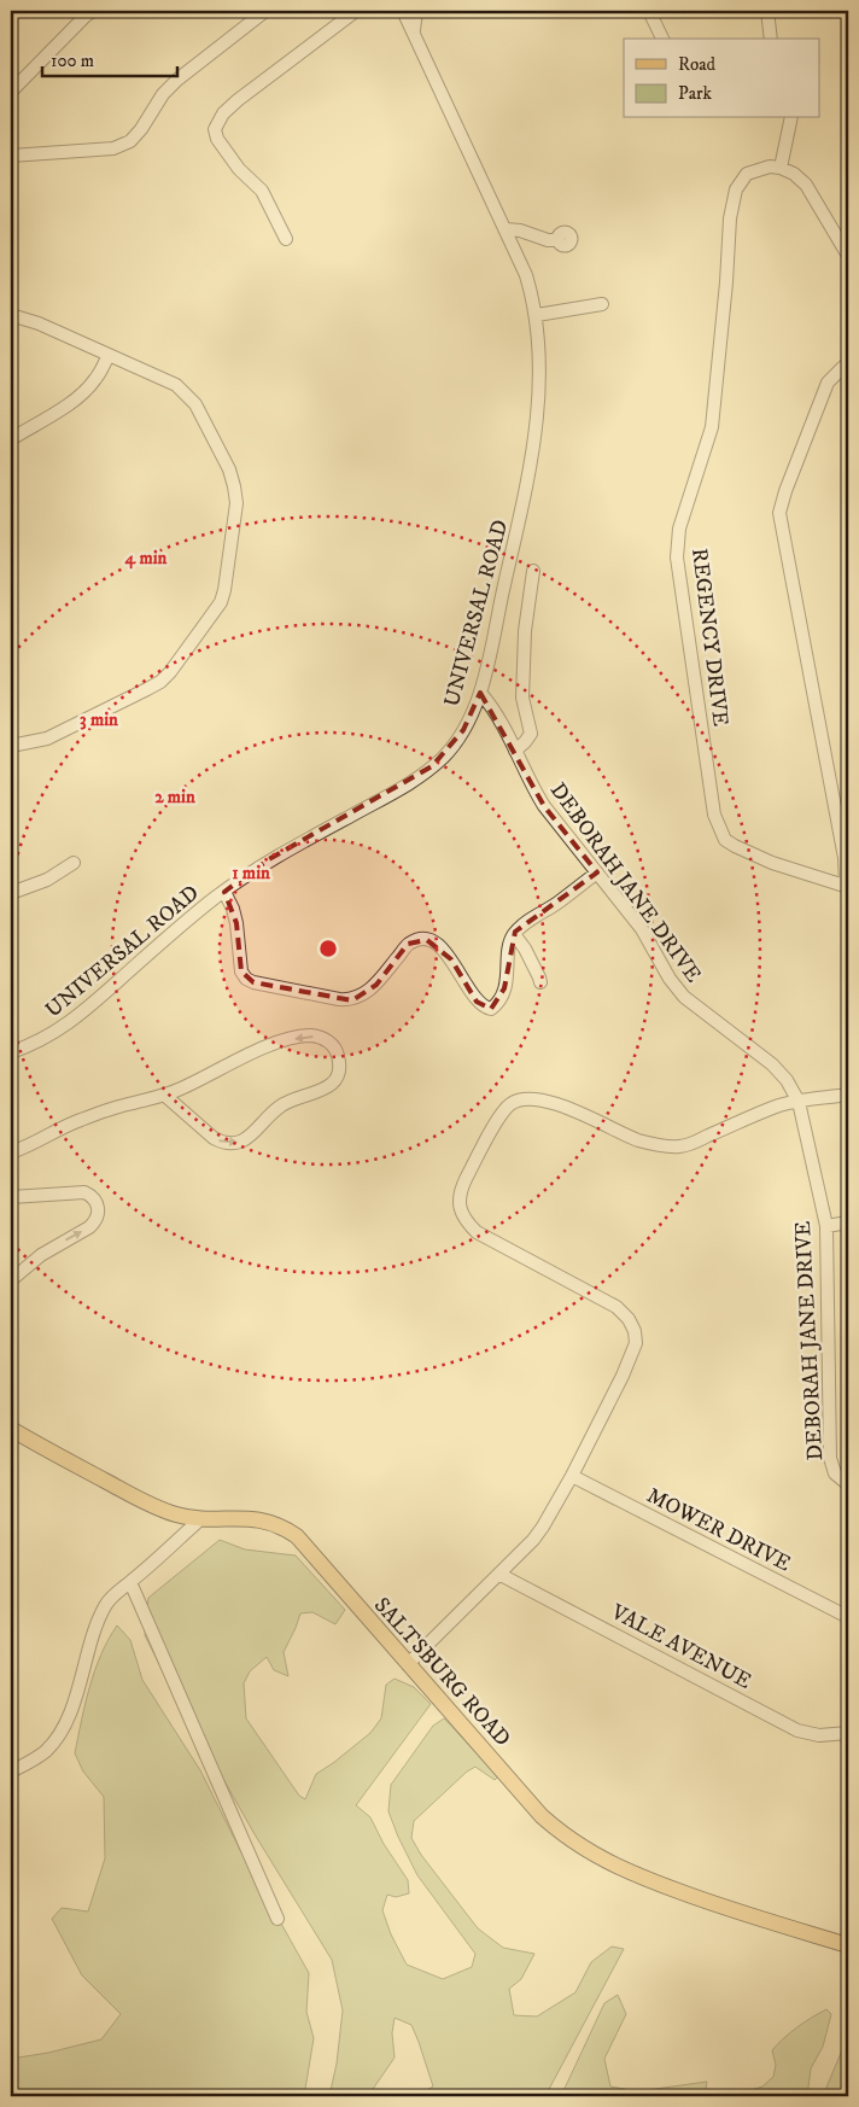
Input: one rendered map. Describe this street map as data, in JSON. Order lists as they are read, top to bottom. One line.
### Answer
{"streets":{"main road":["SALTSBURG ROAD"],"street":["UNIVERSAL ROAD","REGENCY DRIVE","DEBORAH JANE DRIVE","MOWER DRIVE","VALE AVENUE"]},"crossings":[["UNIVERSAL ROAD","DEBORAH JANE DRIVE"]],"legend":["Road","Park"],"scale_bar":"100 m","rings":["4 min","3 min","2 min","1 min"]}
